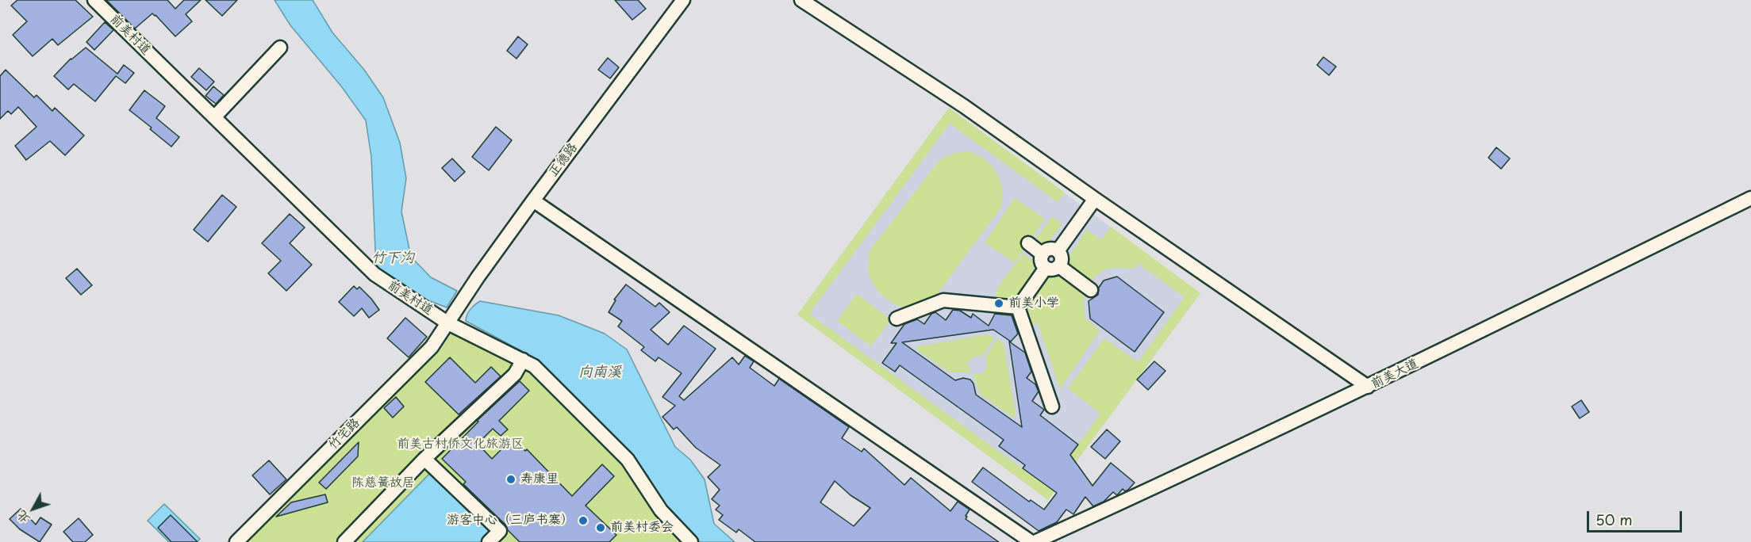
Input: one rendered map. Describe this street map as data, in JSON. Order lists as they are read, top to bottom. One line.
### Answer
{"streets":{"street":["前美村道","正德路","前美大道","竹宅路"]},"crossings":[["前美村道","正德路"],["前美村道","竹宅路"],["正德路","竹宅路"]],"water":["竹下沟","向南溪"],"parks":["前美古村侨文化旅游区","陈慈簧故居"],"places":["前美小学","寿康里","游客中心（三庐书寨）","前美村委会"],"scale_bar":"50 m","north":"bottom left"}
